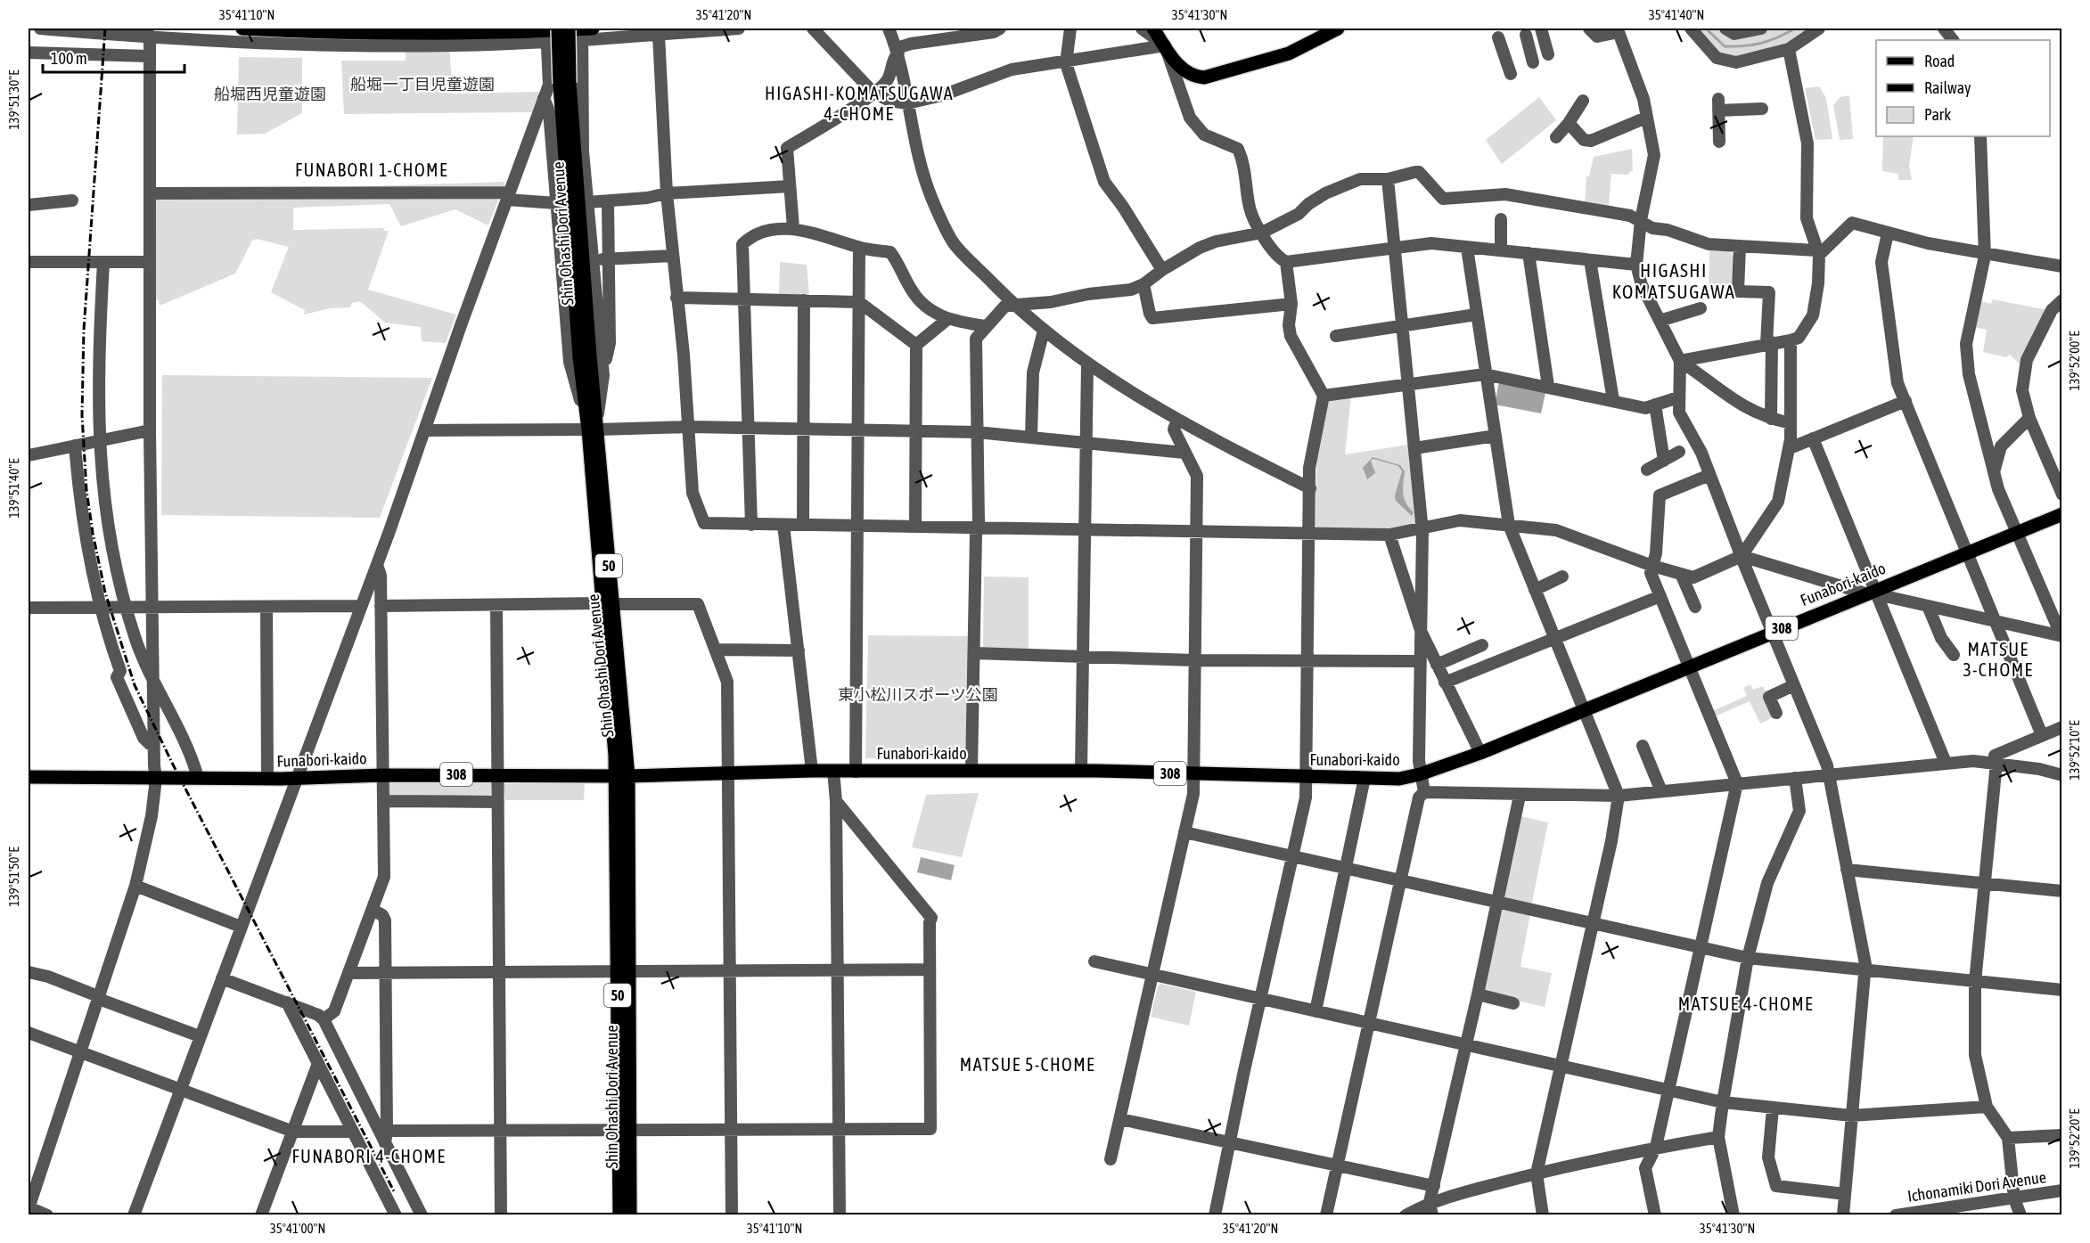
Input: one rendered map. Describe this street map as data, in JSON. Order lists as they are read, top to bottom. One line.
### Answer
{"streets":{"main road":["Shin Ohashi Dori Avenue","50","Funabori-kaido","308"],"street":["Ichonamiki Dori Avenue"]},"crossings":[["Shin Ohashi Dori Avenue","50"],["Shin Ohashi Dori Avenue","Funabori-kaido"]],"districts":["HIGASHI-KOMATSUGAWA 4-CHOME","FUNABORI 1-CHOME","HIGASHI KOMATSUGAWA","MATSUE 3-CHOME","MATSUE 4-CHOME","MATSUE 5-CHOME","FUNABORI 4-CHOME"],"parks":["船堀一丁目児童遊園","船堀西児童遊園","東小松川スポーツ公園"],"legend":["Road","Railway","Park"],"scale_bar":"100 m","coordinates":["35°41'10\"N","35°41'20\"N","35°41'30\"N","35°41'40\"N","139°51'30\"E","139°52'00\"E","139°51'40\"E","139°52'10\"E","139°51'50\"E","139°52'20\"E","35°41'00\"N"]}
